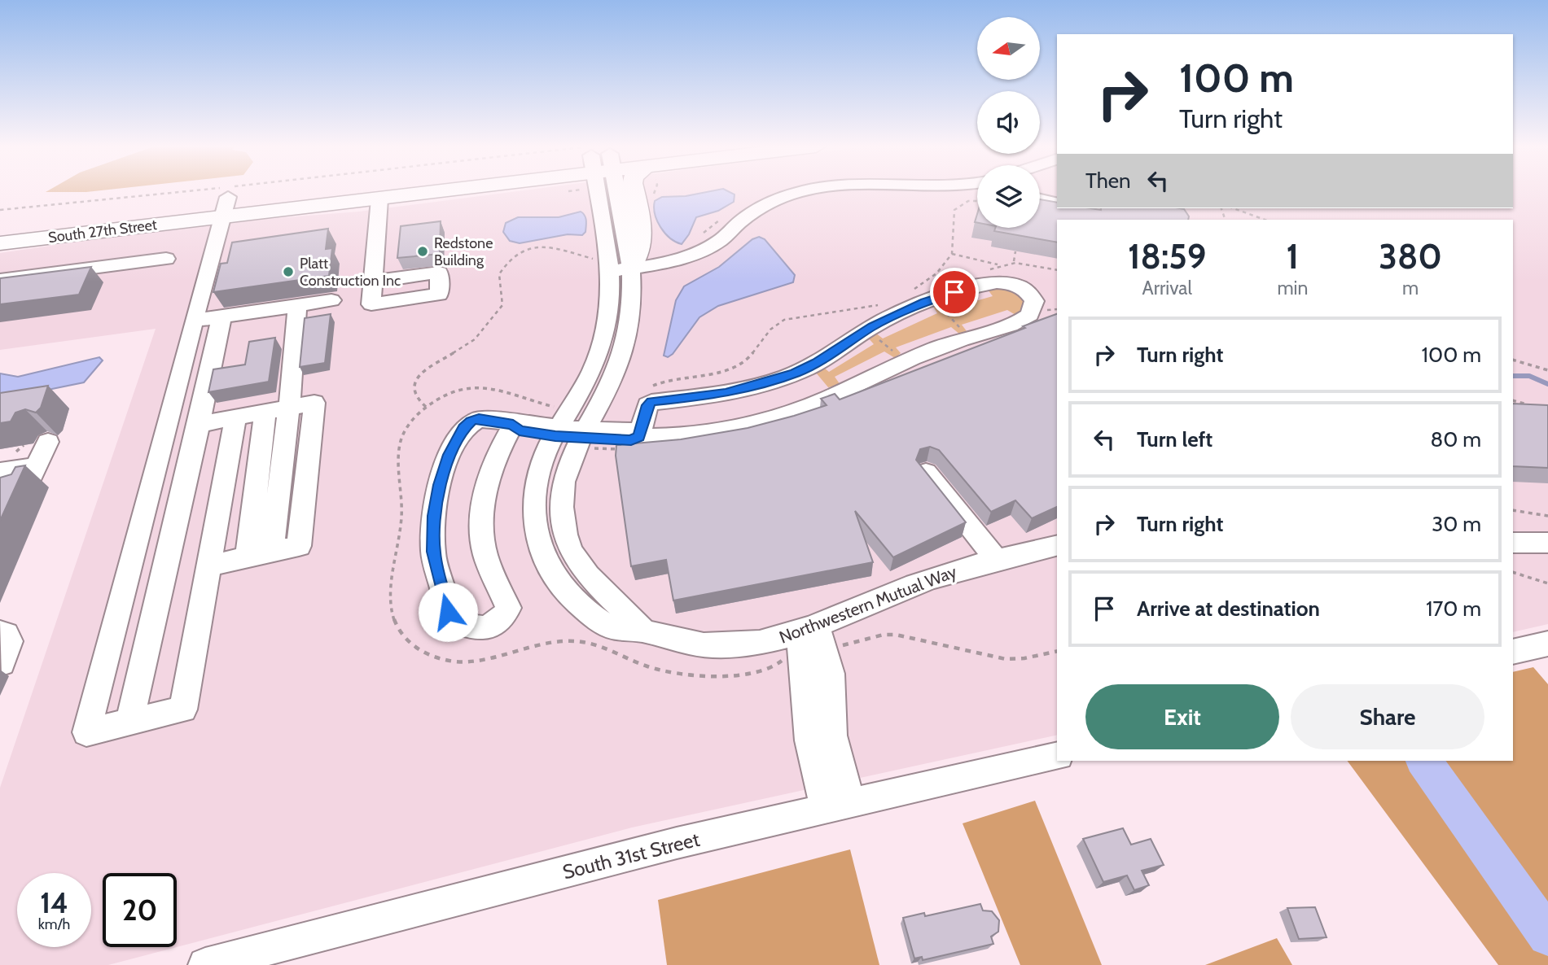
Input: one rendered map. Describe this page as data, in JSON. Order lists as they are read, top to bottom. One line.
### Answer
{"streets":{"main road":["South 27th Street"],"street":["Northwestern Mutual Way","South 31st Street"]},"places":["Redstone Building","Platt Construction Inc"],"north":"left","page":{"turn":["100 m","Turn right"],"then":"Then","eta":["18:59","Arrival","1","min","380","m"],"list":[{"name":"Turn right","value":"100 m"},{"name":"Turn left","value":"80 m"},{"name":"Turn right","value":"30 m"},{"name":"Arrive at destination","value":"170 m"}],"buttons":["Exit","Share"],"speed":"14 km/h","limit":"20"}}
